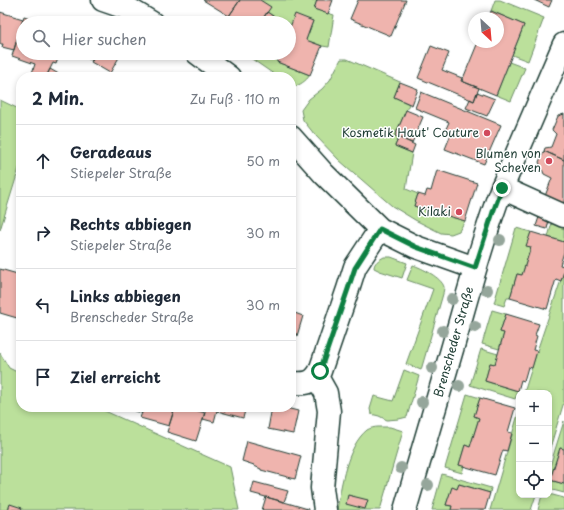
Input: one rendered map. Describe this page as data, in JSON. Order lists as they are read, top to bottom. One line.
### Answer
{"streets":{"street":["Brenscheder Straße"]},"places":["Kosmetik Haut' Couture","Blumen von Scheven","Kilaki"],"north":"bottom right","page":{"search":"Hier suchen","heading":["2 Min.","Zu Fuß · 110 m"],"list":[["Geradeaus","Stiepeler Straße","50 m"],["Rechts abbiegen","Stiepeler Straße","30 m"],["Links abbiegen","Brenscheder Straße","30 m"],"Ziel erreicht"],"map_buttons":["+","−"]}}
